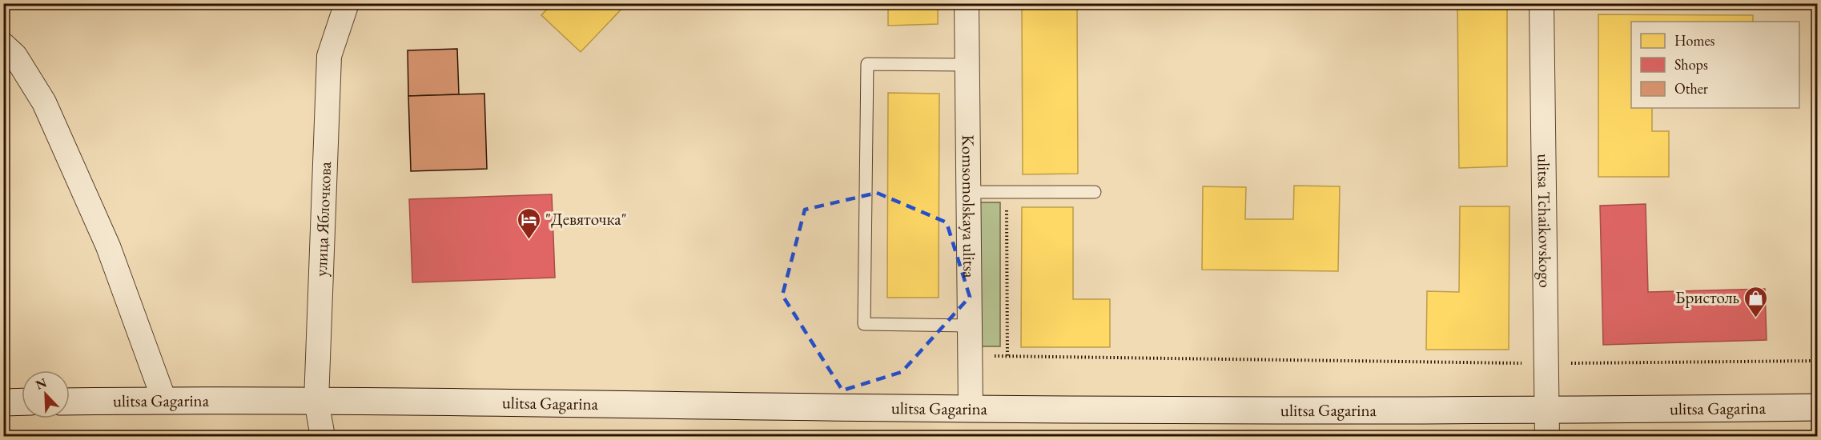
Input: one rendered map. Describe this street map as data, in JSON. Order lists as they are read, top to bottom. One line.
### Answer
{"streets":{"street":["Komsomolskaya ulitsa","улица Яблочкова","ulitsa Tchaikovskogo","ulitsa Gagarina"]},"crossings":[["Komsomolskaya ulitsa","ulitsa Gagarina"],["улица Яблочкова","ulitsa Gagarina"],["ulitsa Tchaikovskogo","ulitsa Gagarina"]],"places":{"hotel":["\"Девяточка\""],"shop":["Бристоль"]},"legend":["Homes","Shops","Other"],"north":"top left"}
